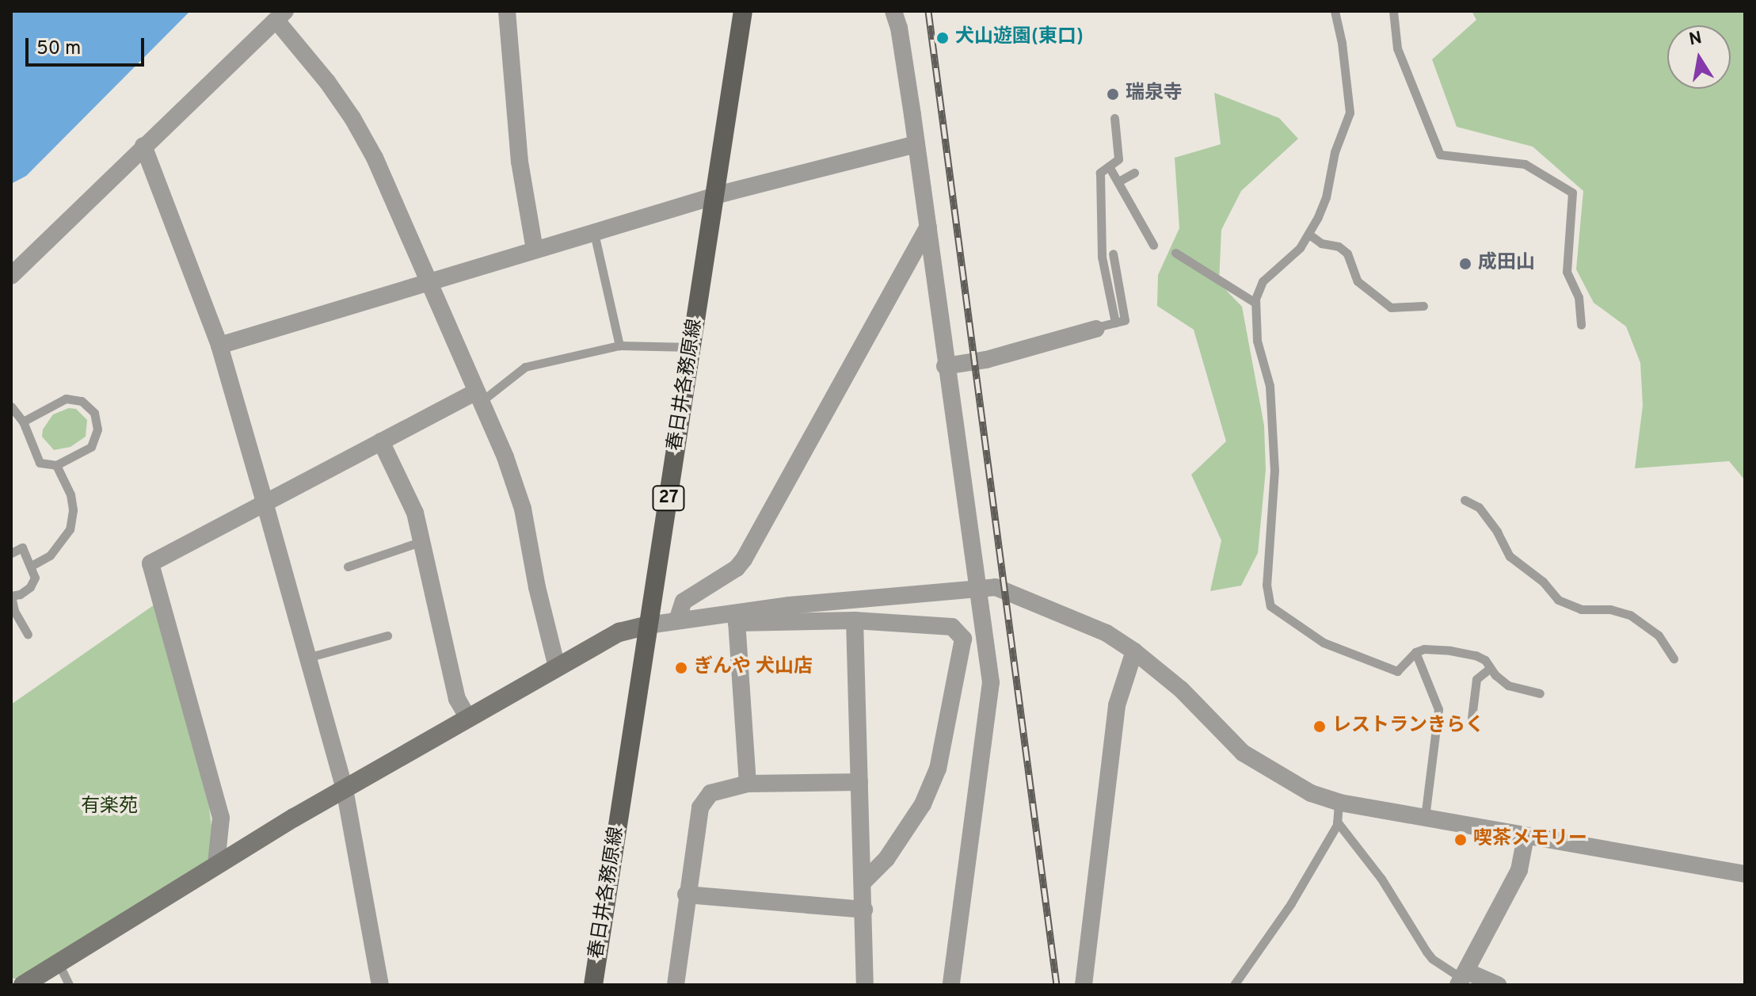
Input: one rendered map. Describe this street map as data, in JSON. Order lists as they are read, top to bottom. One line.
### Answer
{"streets":{"main road":["春日井各務原線","27"]},"parks":["有楽苑"],"places":["犬山遊園(東口)","瑞泉寺","成田山","ぎんや 犬山店","レストランきらく","喫茶メモリー"],"scale_bar":"50 m","north":"top"}
